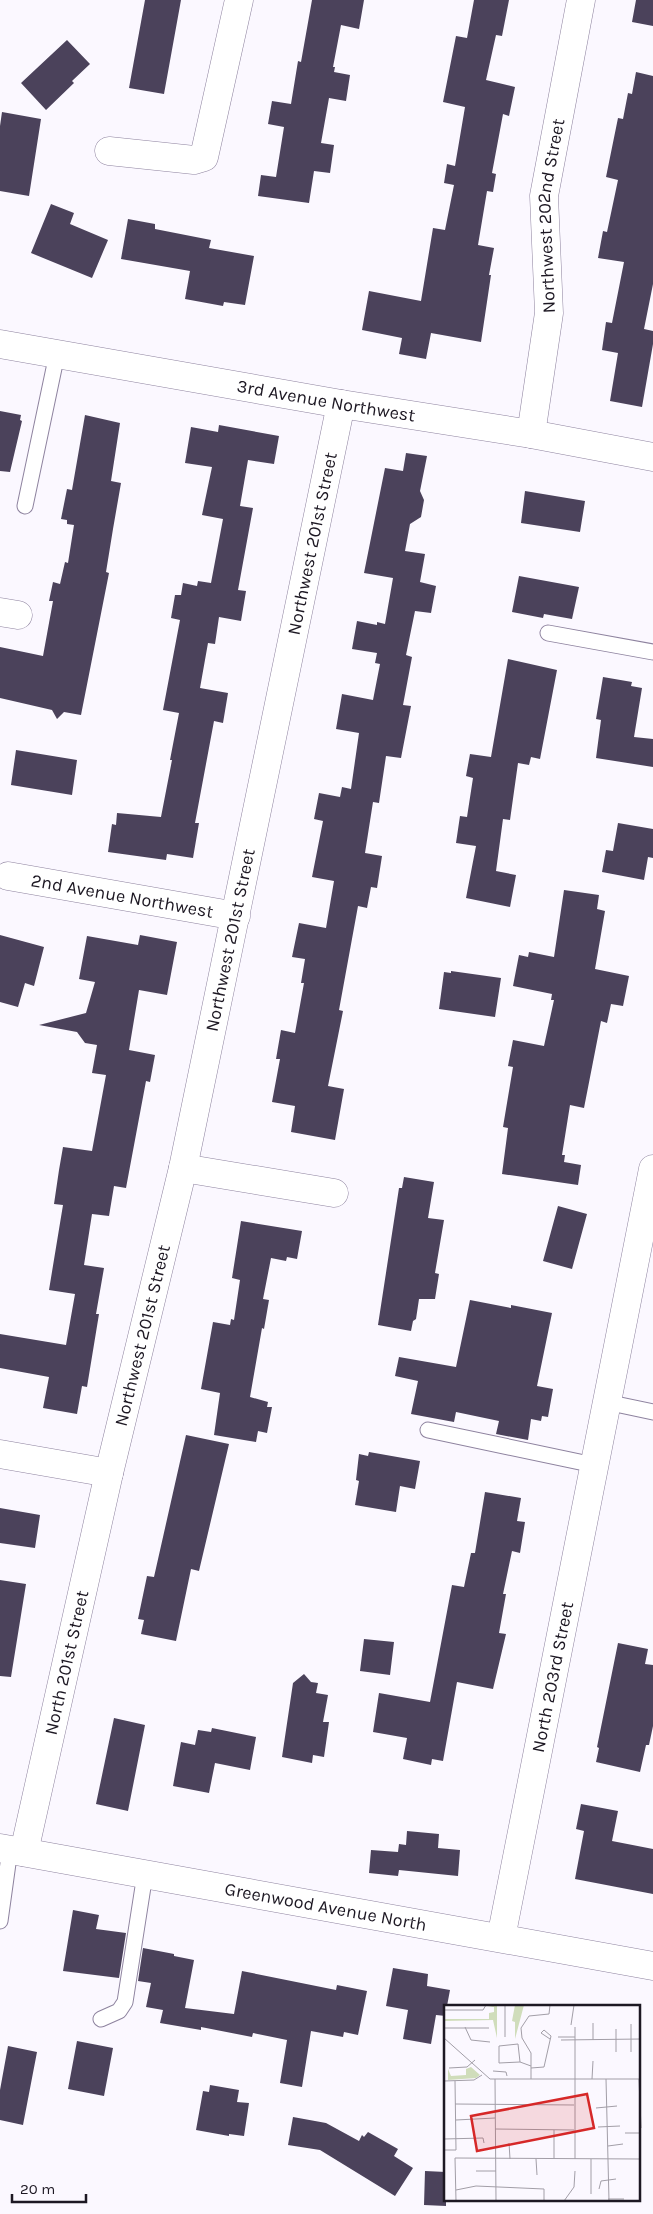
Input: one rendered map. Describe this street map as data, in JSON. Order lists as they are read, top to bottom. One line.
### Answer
{"streets":{"street":["Northwest 202nd Street","3rd Avenue Northwest","Northwest 201st Street","2nd Avenue Northwest","North 201st Street","North 203rd Street","Greenwood Avenue North"]},"crossings":[["Northwest 202nd Street","3rd Avenue Northwest"],["3rd Avenue Northwest","Northwest 201st Street"],["Northwest 201st Street","2nd Avenue Northwest"],["Northwest 201st Street","North 201st Street"],["North 201st Street","Greenwood Avenue North"],["North 203rd Street","Greenwood Avenue North"]],"scale_bar":"20 m"}
